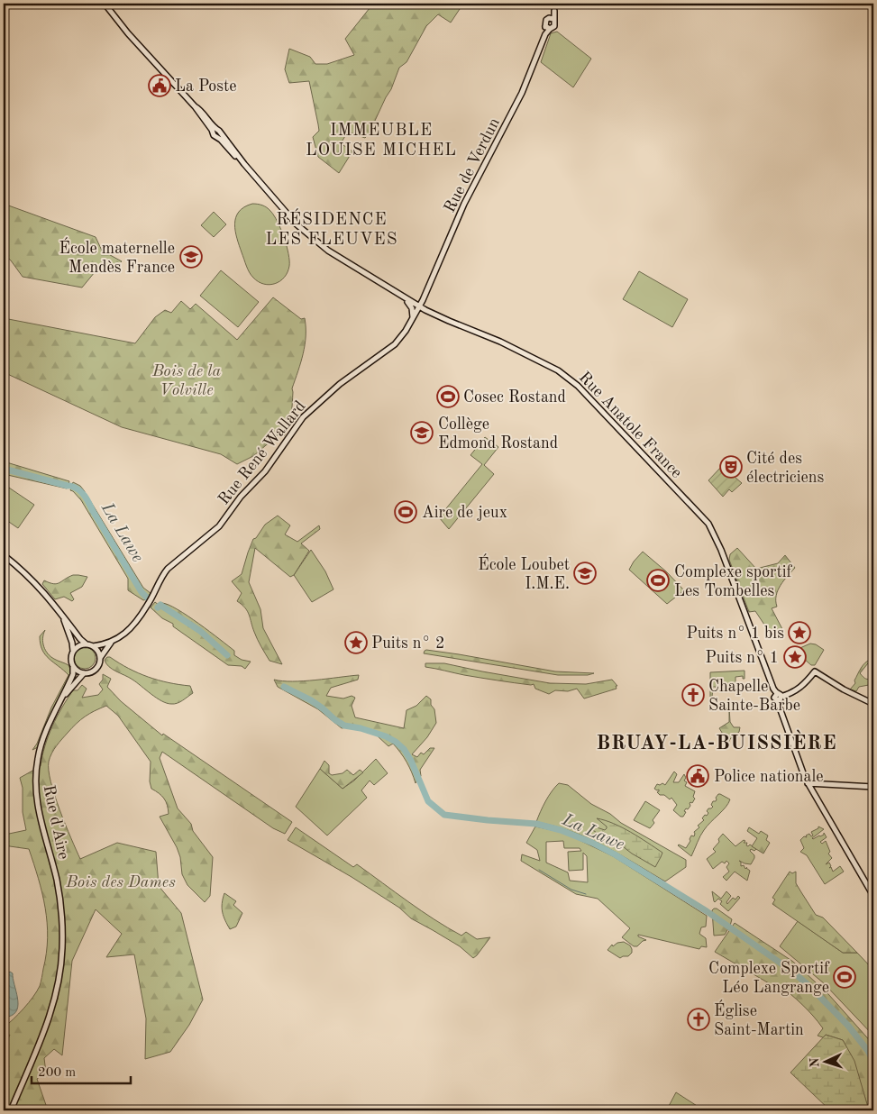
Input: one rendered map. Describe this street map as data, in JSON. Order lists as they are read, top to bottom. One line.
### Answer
{"streets":{"main road":["Rue de Verdun","Rue Anatole France","Rue René Wallard","Rue d'Aire"]},"crossings":[["Rue de Verdun","Rue Anatole France"],["Rue de Verdun","Rue René Wallard"],["Rue Anatole France","Rue René Wallard"]],"districts":["IMMEUBLE LOUISE MICHEL","RÉSIDENCE LES FLEUVES","BRUAY-LA-BUISSIÈRE"],"water":["La Lawe"],"parks":["Bois de la Volville","Bois des Dames"],"places":{"public building":["La Poste","Police nationale"],"school or university":["École maternelle Mendès France","Collège Edmond Rostand","École Loubet I.M.E."],"sports":["Cosec Rostand","Aire de jeux","Complexe sportif Les Tombelles","Complexe Sportif Léo Langrange"],"theatre":["Cité des électriciens"],"place":["Puits n° 1 bis","Puits n° 2","Puits n° 1"],"church":["Chapelle Sainte-Barbe","Église Saint-Martin"]},"scale_bar":"200 m","north":"left"}
